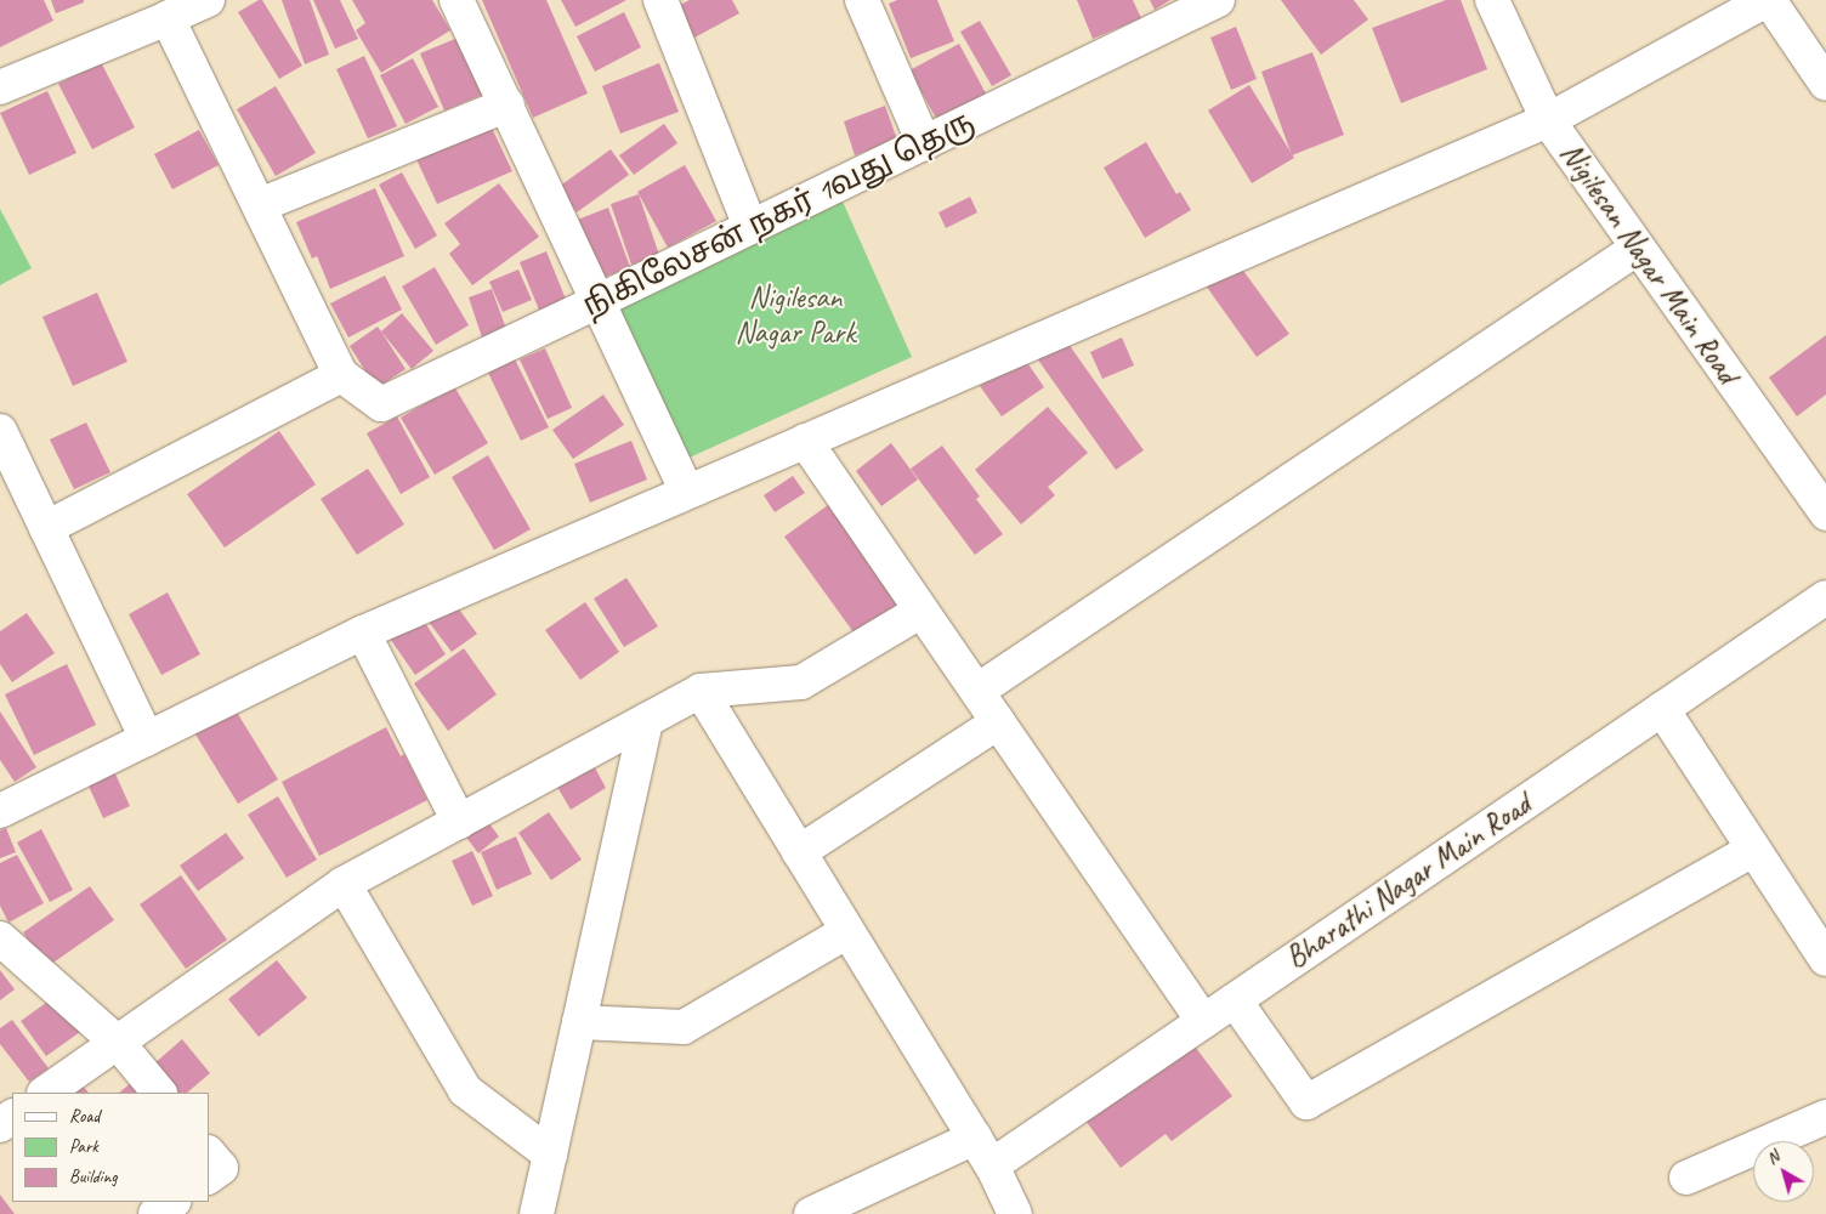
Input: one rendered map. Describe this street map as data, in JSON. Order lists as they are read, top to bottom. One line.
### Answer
{"streets":{"street":["நிகிலேசன் நகர் 1வது தெரு","Nigilesan Nagar Main Road","Bharathi Nagar Main Road"]},"parks":["Nigilesan Nagar Park"],"legend":["Road","Park","Building"],"north":"top left"}
